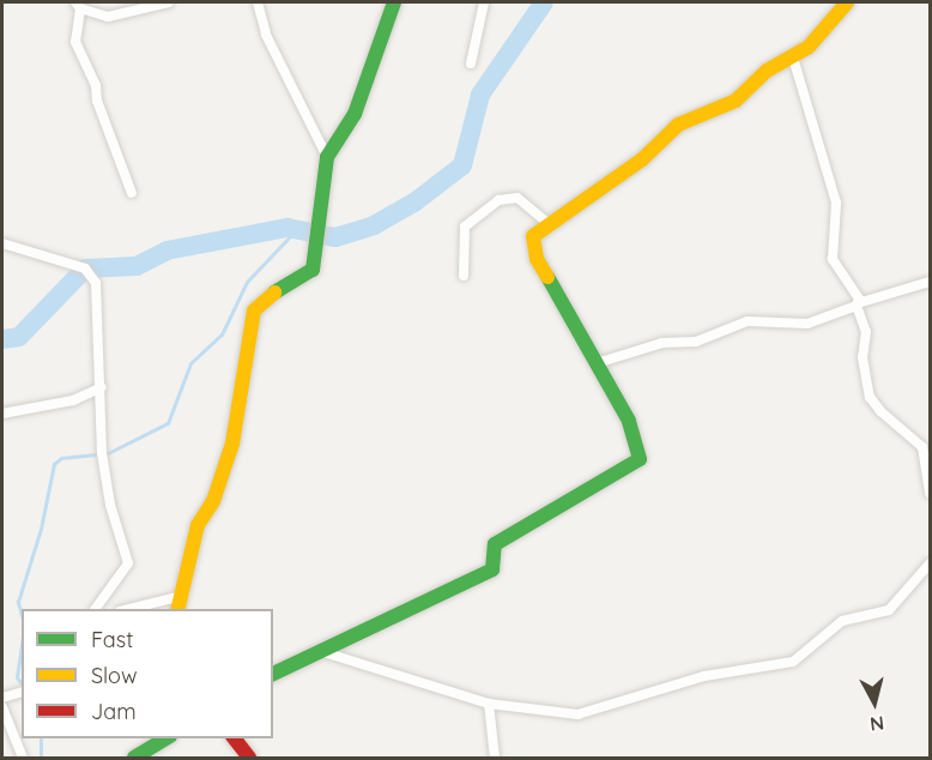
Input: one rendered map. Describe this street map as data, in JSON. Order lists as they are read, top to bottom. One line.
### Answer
{"legend":["Fast","Slow","Jam"],"north":"bottom"}
